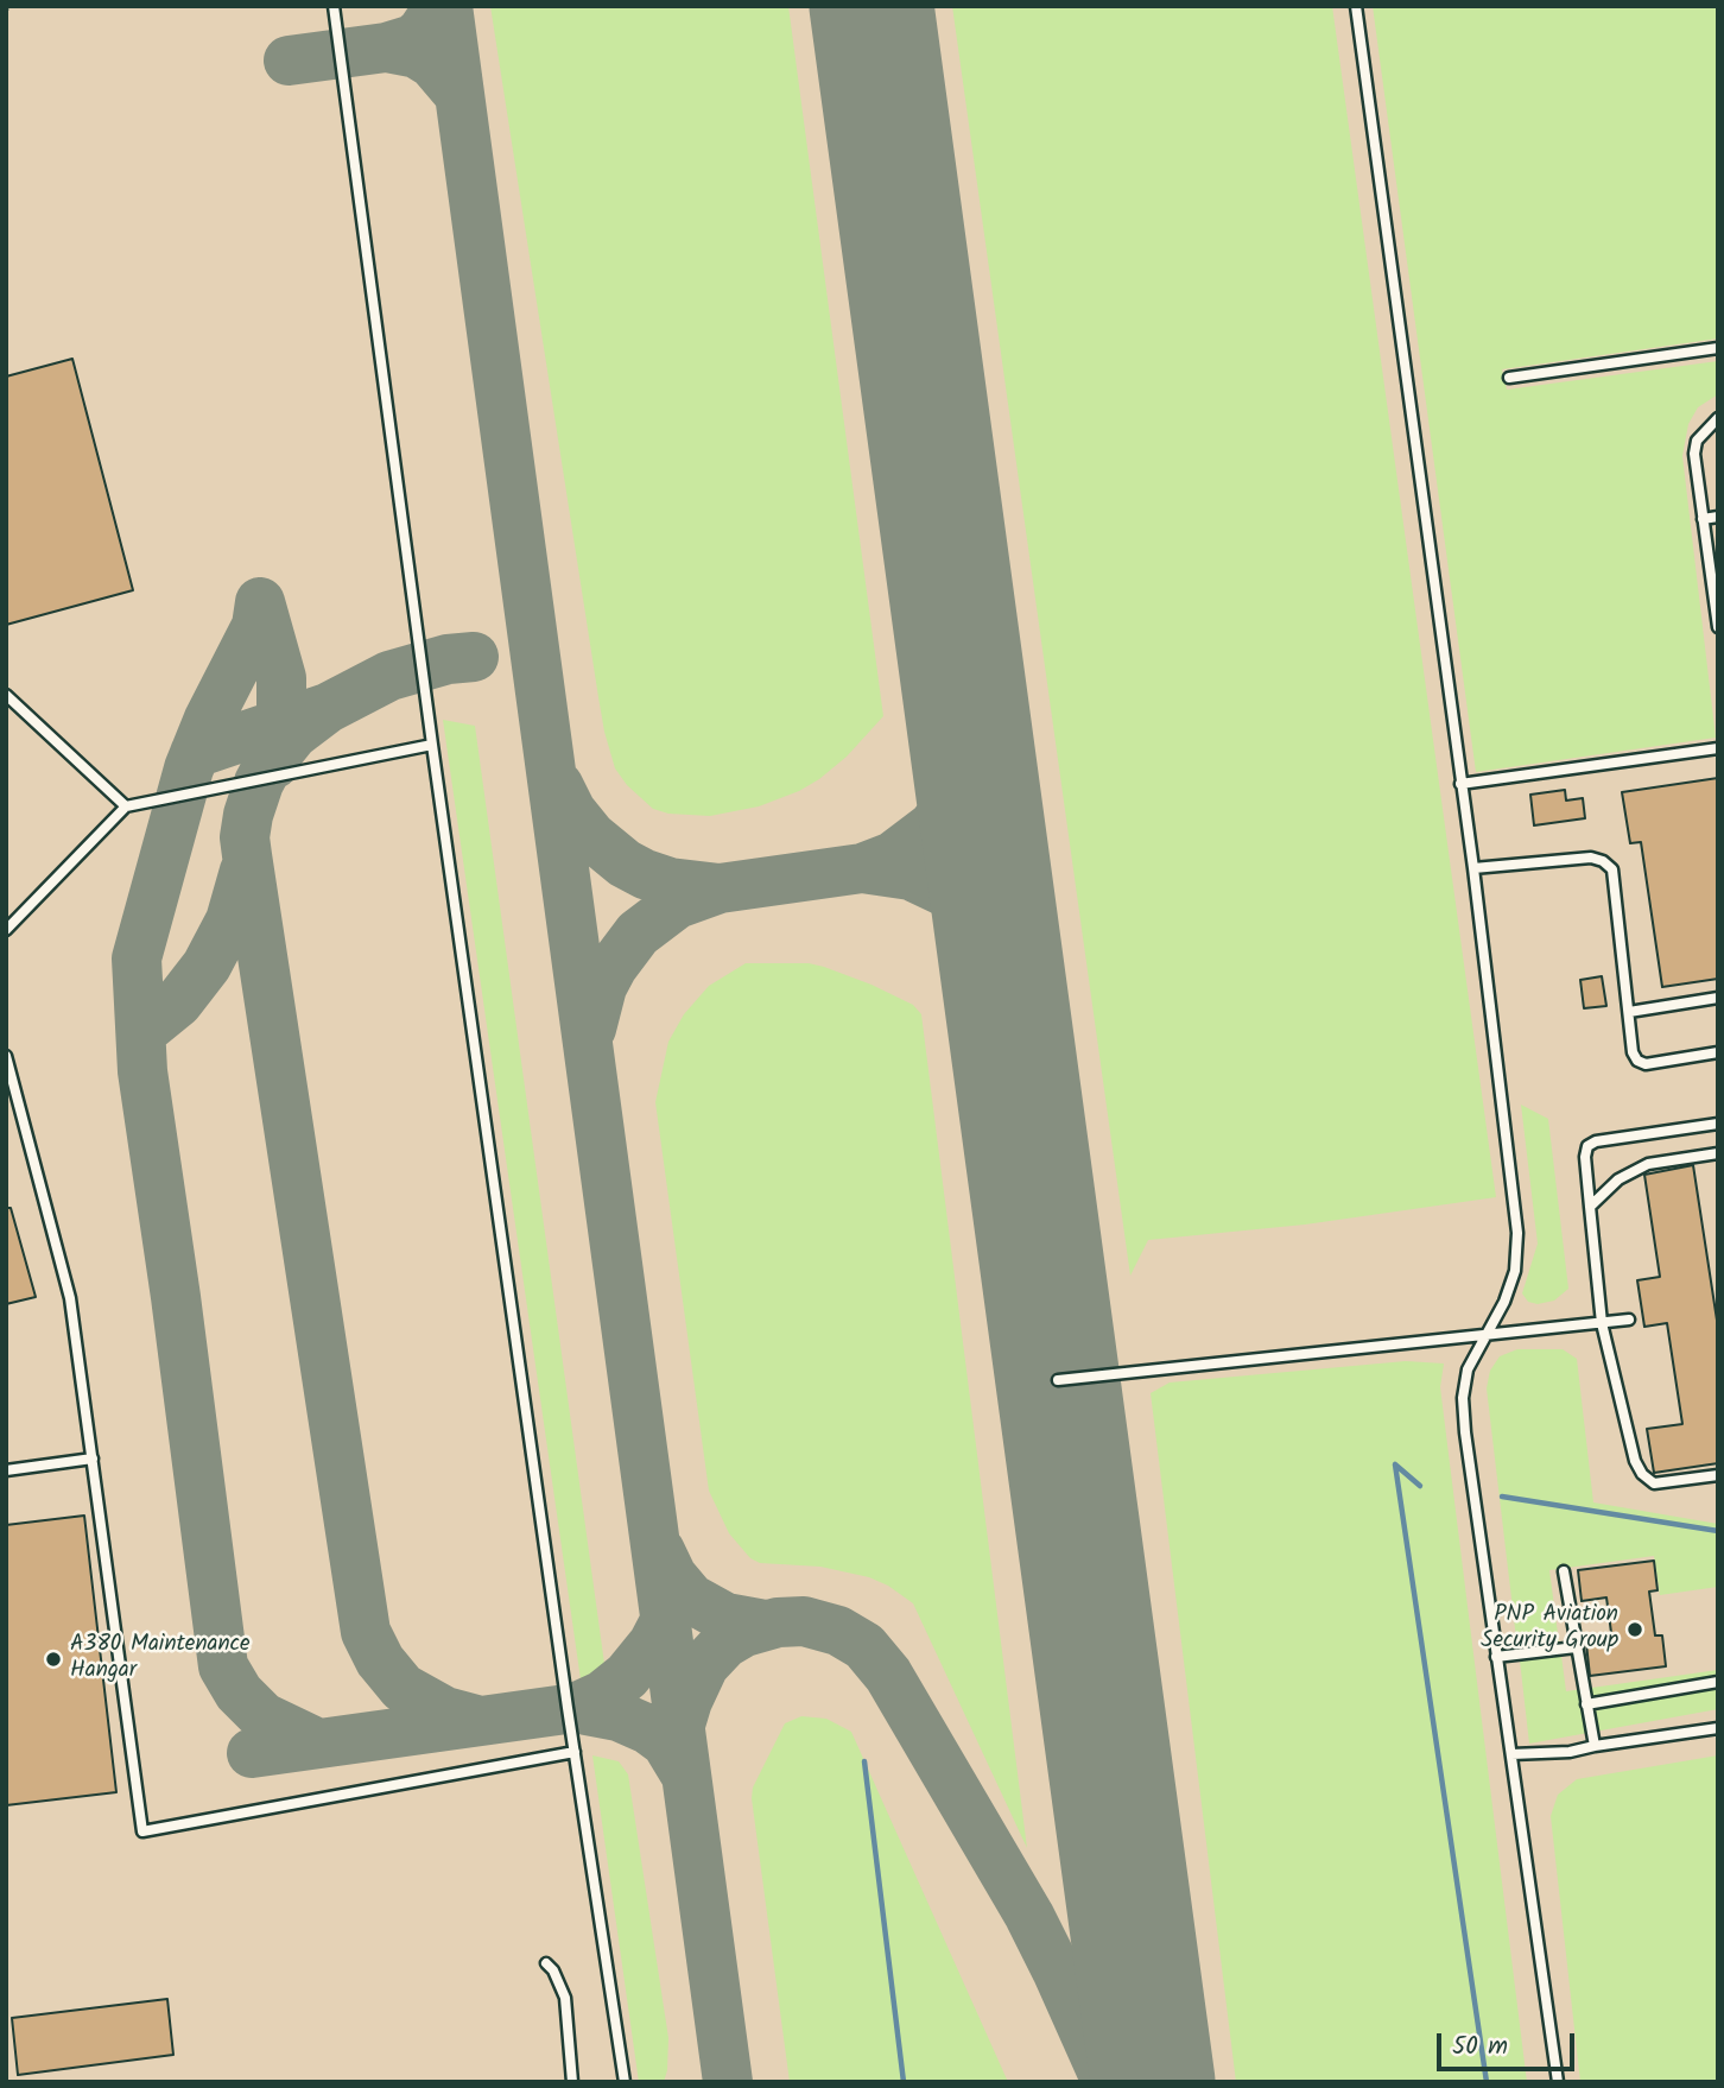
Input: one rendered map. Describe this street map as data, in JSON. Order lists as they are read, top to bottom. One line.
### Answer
{"places":["PNP Aviation Security Group","A380 Maintenance Hangar"],"scale_bar":"50 m"}
